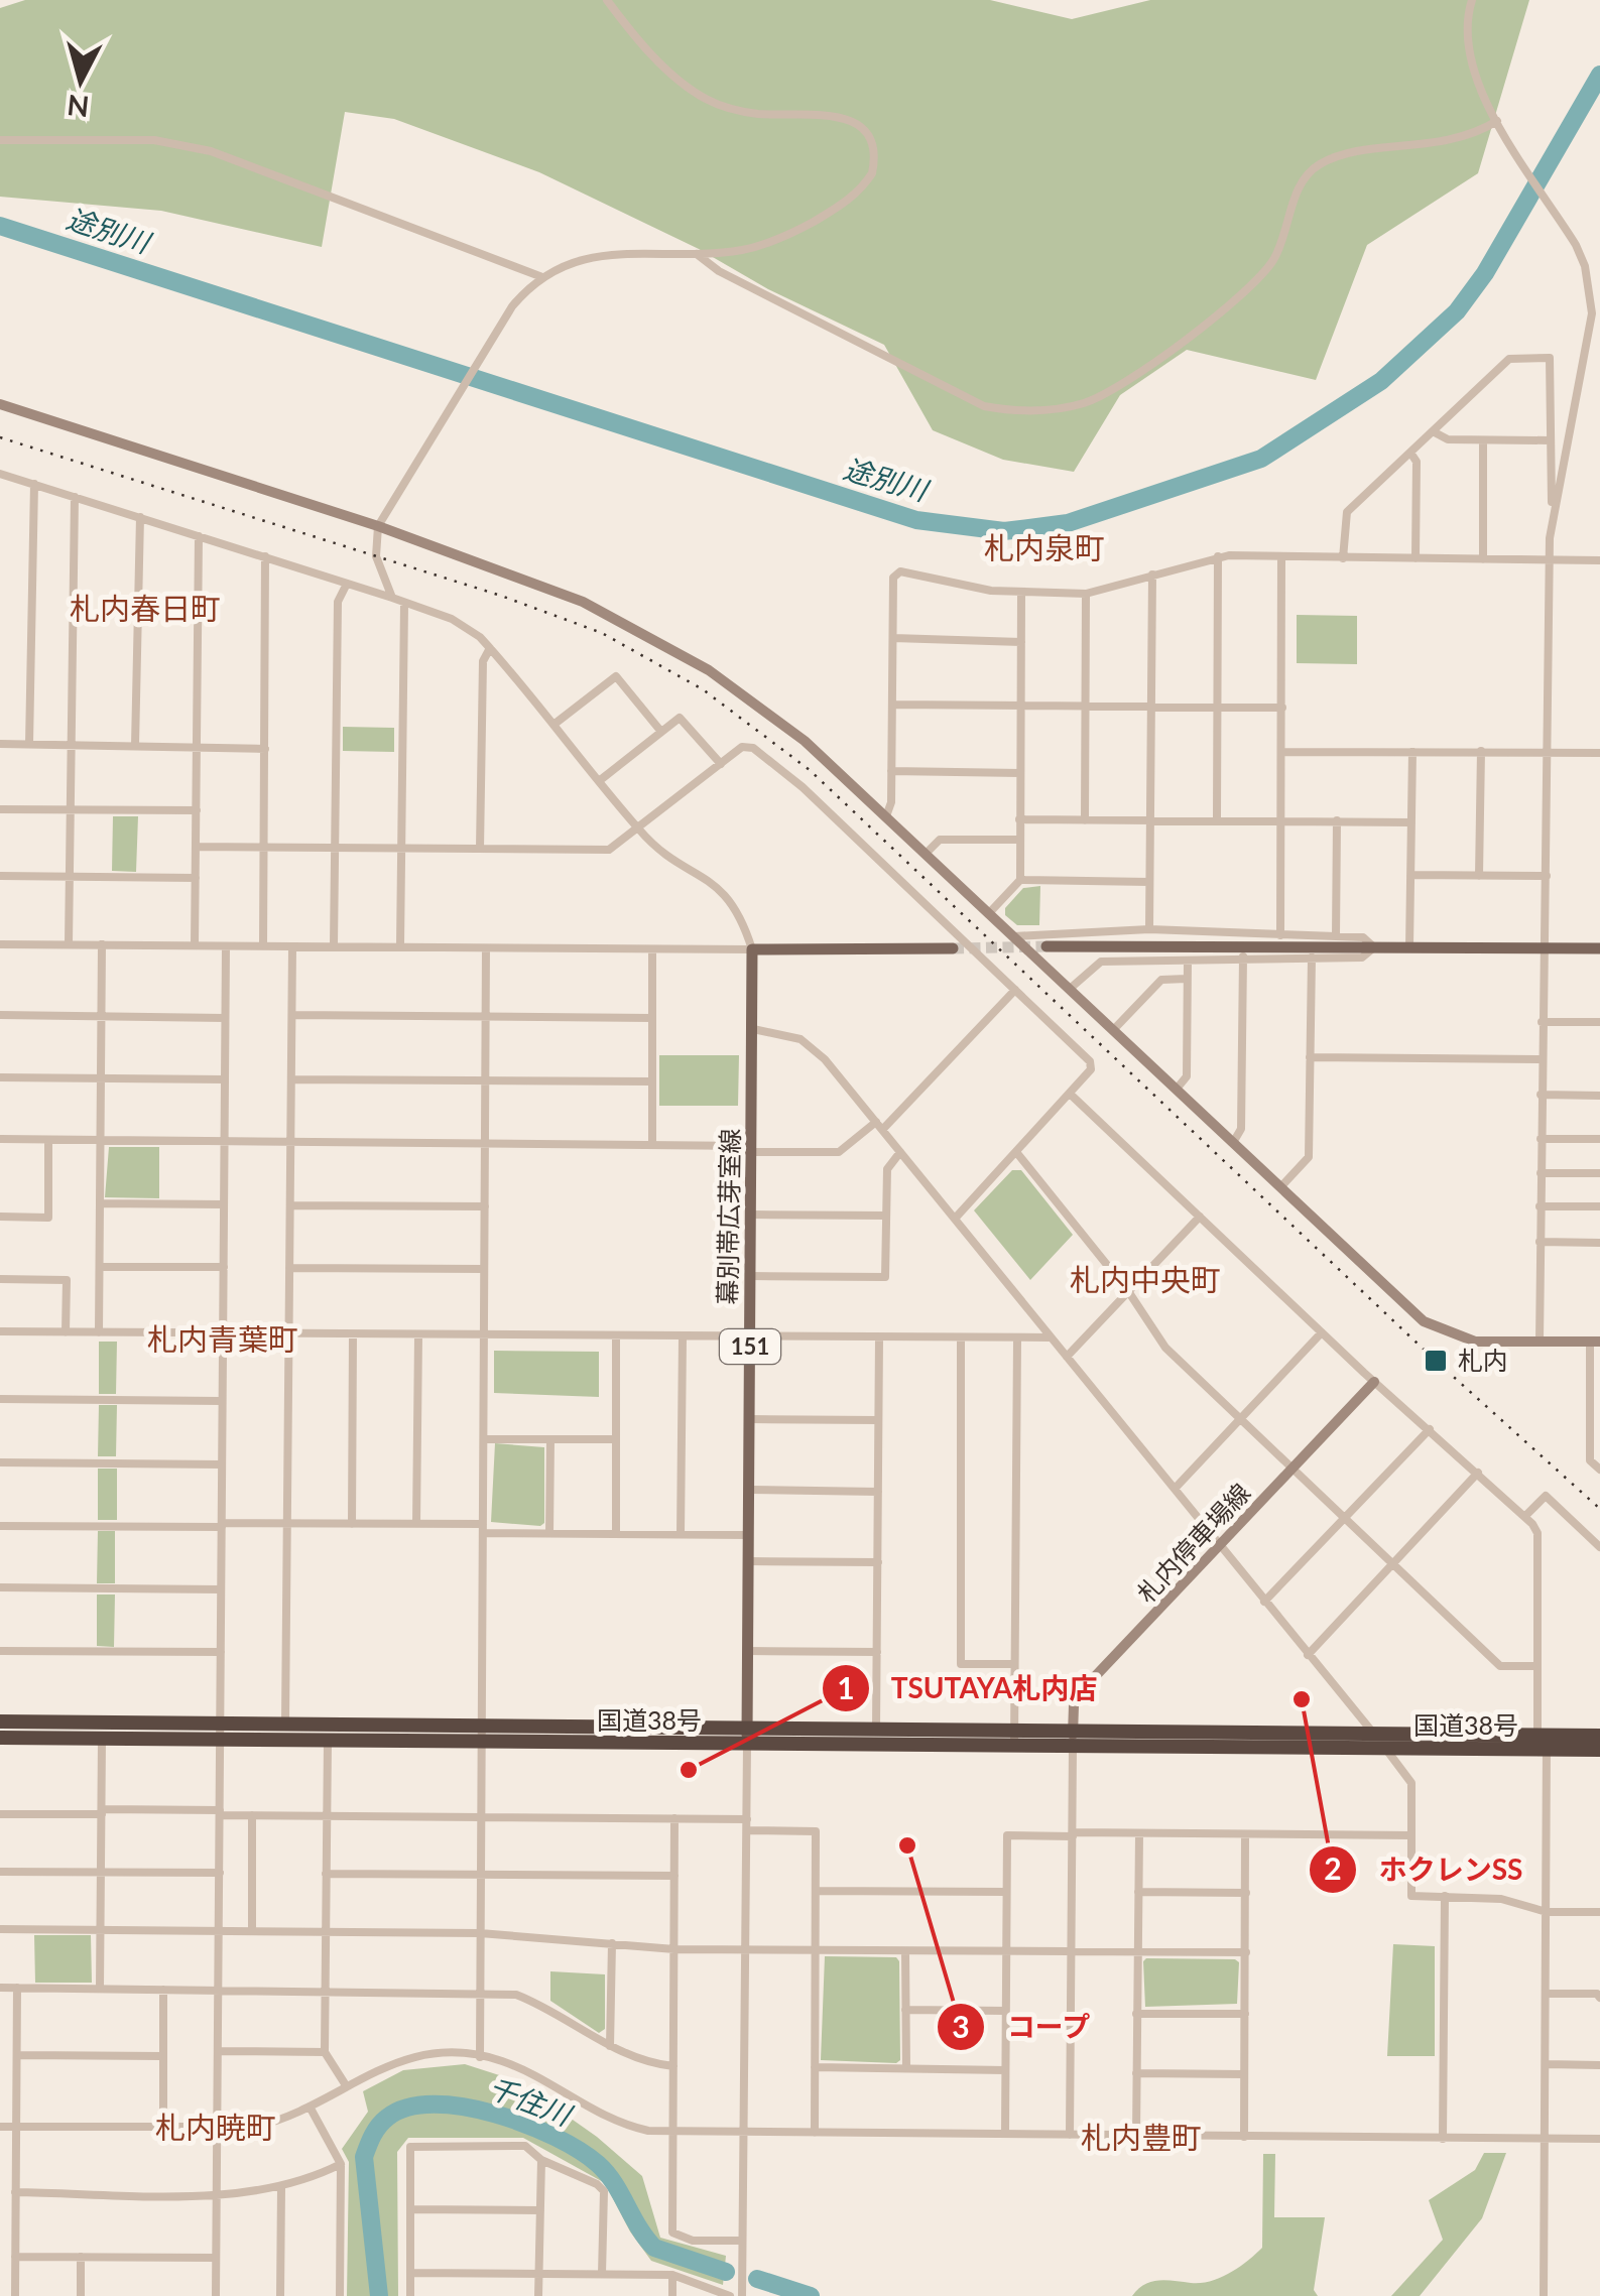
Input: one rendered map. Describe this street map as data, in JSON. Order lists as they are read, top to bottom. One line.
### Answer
{"streets":{"highway":["国道38号"],"main road":["幕別帯広芽室線","151"],"street":["札内停車場線"]},"crossings":[["幕別帯広芽室線","国道38号"],["札内停車場線","国道38号"]],"districts":["札内泉町","札内春日町","札内中央町","札内青葉町","札内暁町","札内豊町"],"water":["途別川","千住川"],"places":{"transit":["札内"],"other":["ホクレンSS","TSUTAYA札内店","コープ"]},"north":"bottom"}
